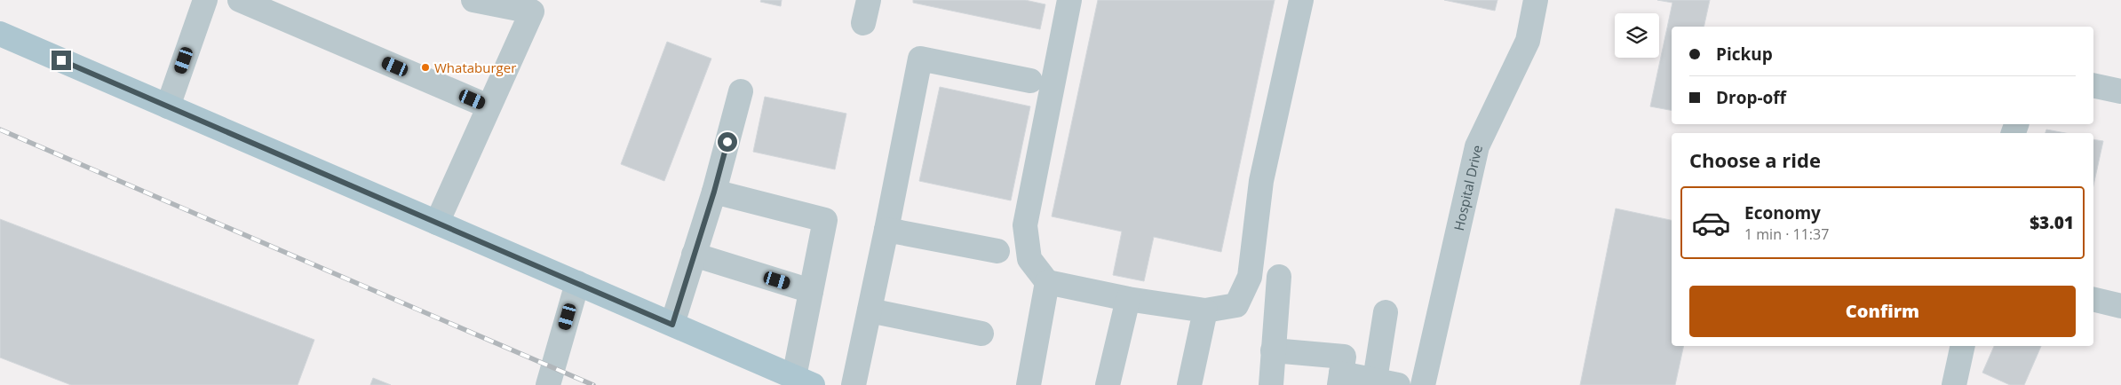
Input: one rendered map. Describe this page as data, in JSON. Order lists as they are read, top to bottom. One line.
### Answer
{"streets":{"street":["Hospital Drive"]},"places":["Whataburger"],"page":{"banner":["Pickup","Drop-off"],"heading":"Choose a ride","list":[{"name":"Economy","note":"1 min · 11:37","value":"$3.01"}],"buttons":"Confirm"}}
